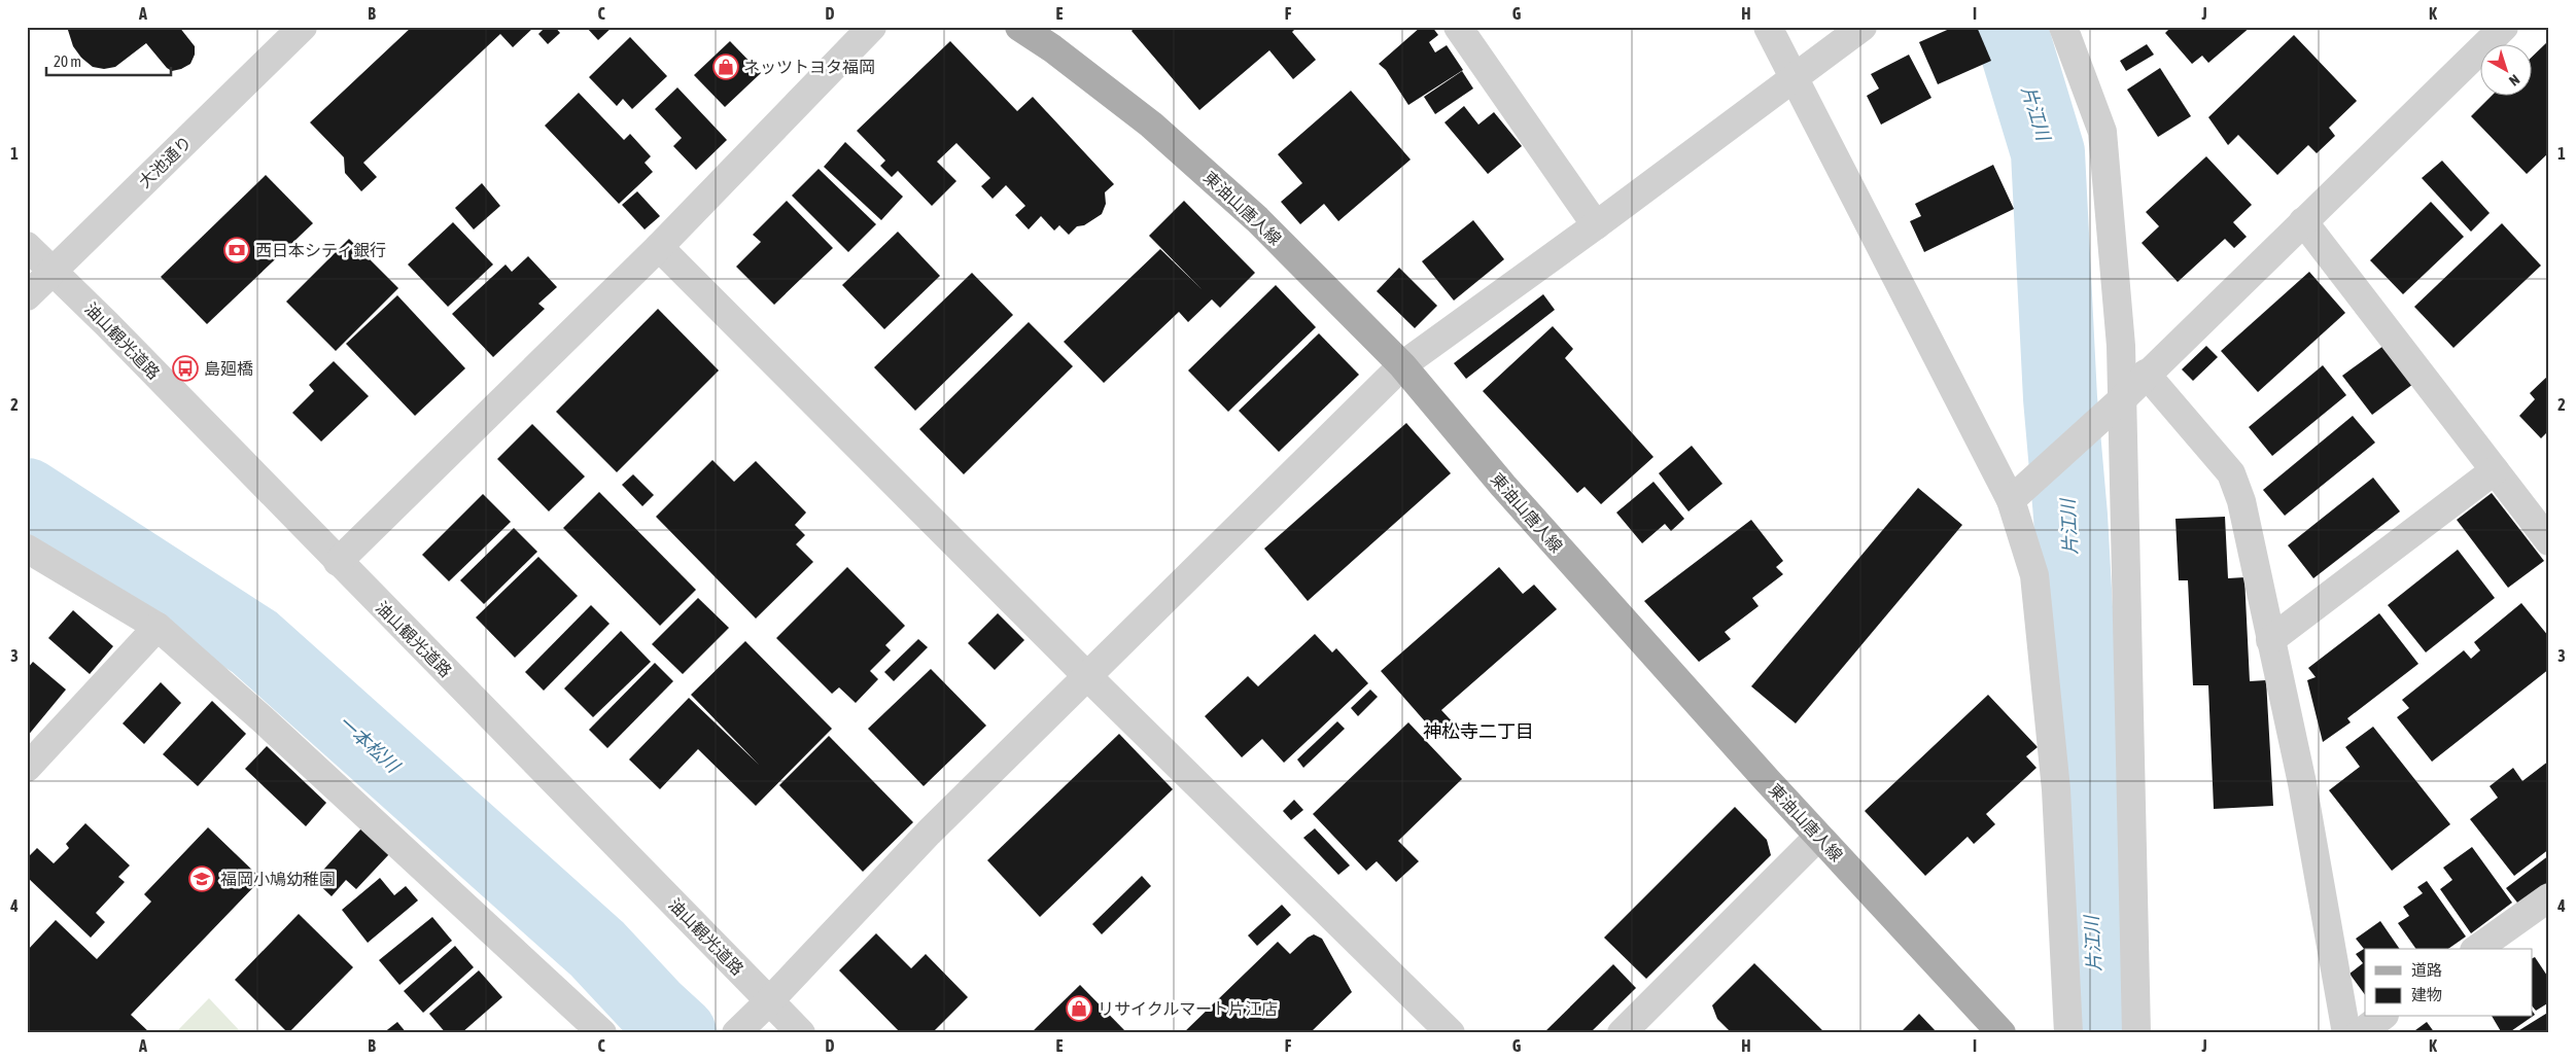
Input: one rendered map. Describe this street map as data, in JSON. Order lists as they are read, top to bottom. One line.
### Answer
{"streets":{"main road":["東油山唐人線"],"street":["大池通り","油山観光道路"]},"crossings":[["大池通り","油山観光道路"]],"districts":["神松寺二丁目"],"water":["片江川","一本松川"],"places":{"shop":["ネッツトヨタ福岡","リサイクルマート片江店"],"bank":["西日本シティ銀行"],"bus stop":["島廻橋"],"school or university":["福岡小鳩幼稚園"]},"legend":["道路","建物"],"scale_bar":"20 m","north":"bottom right","grid":{"columns":["A","B","C","D","E","F","G","H","I","J","K"],"rows":["1","2","3","4"]}}
